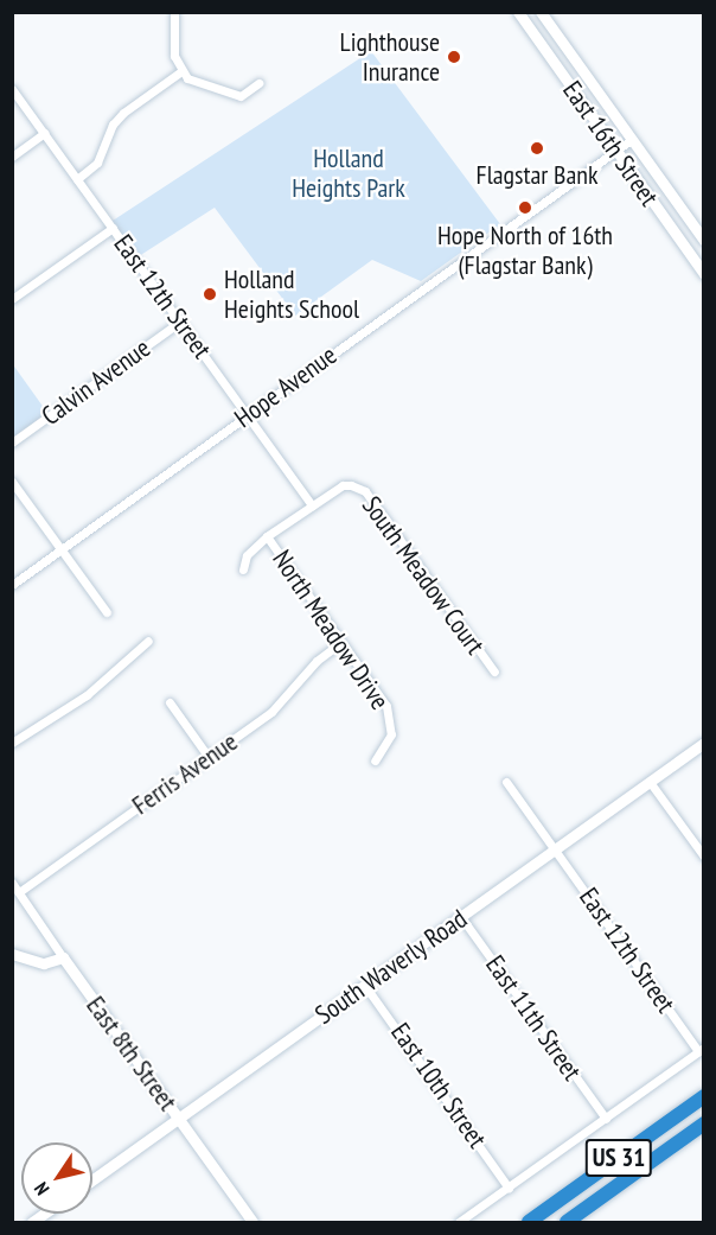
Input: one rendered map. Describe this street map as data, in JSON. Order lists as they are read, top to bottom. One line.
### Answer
{"streets":{"highway":["US 31"],"main road":["East 16th Street","South Waverly Road","East 8th Street"],"street":["East 12th Street","Calvin Avenue","Hope Avenue","South Meadow Court","North Meadow Drive","Ferris Avenue","East 11th Street","East 10th Street"]},"crossings":[["East 16th Street","Hope Avenue"],["East 12th Street","Calvin Avenue"],["East 12th Street","Hope Avenue"],["East 12th Street","South Meadow Court"],["East 12th Street","South Waverly Road"],["South Meadow Court","North Meadow Drive"],["North Meadow Drive","Ferris Avenue"],["Ferris Avenue","East 8th Street"],["South Waverly Road","East 11th Street"],["South Waverly Road","East 8th Street"],["South Waverly Road","East 10th Street"]],"parks":["Holland Heights Park"],"places":["Lighthouse Inurance","Flagstar Bank","Hope North of 16th (Flagstar Bank)","Holland Heights School"],"north":"bottom left"}
